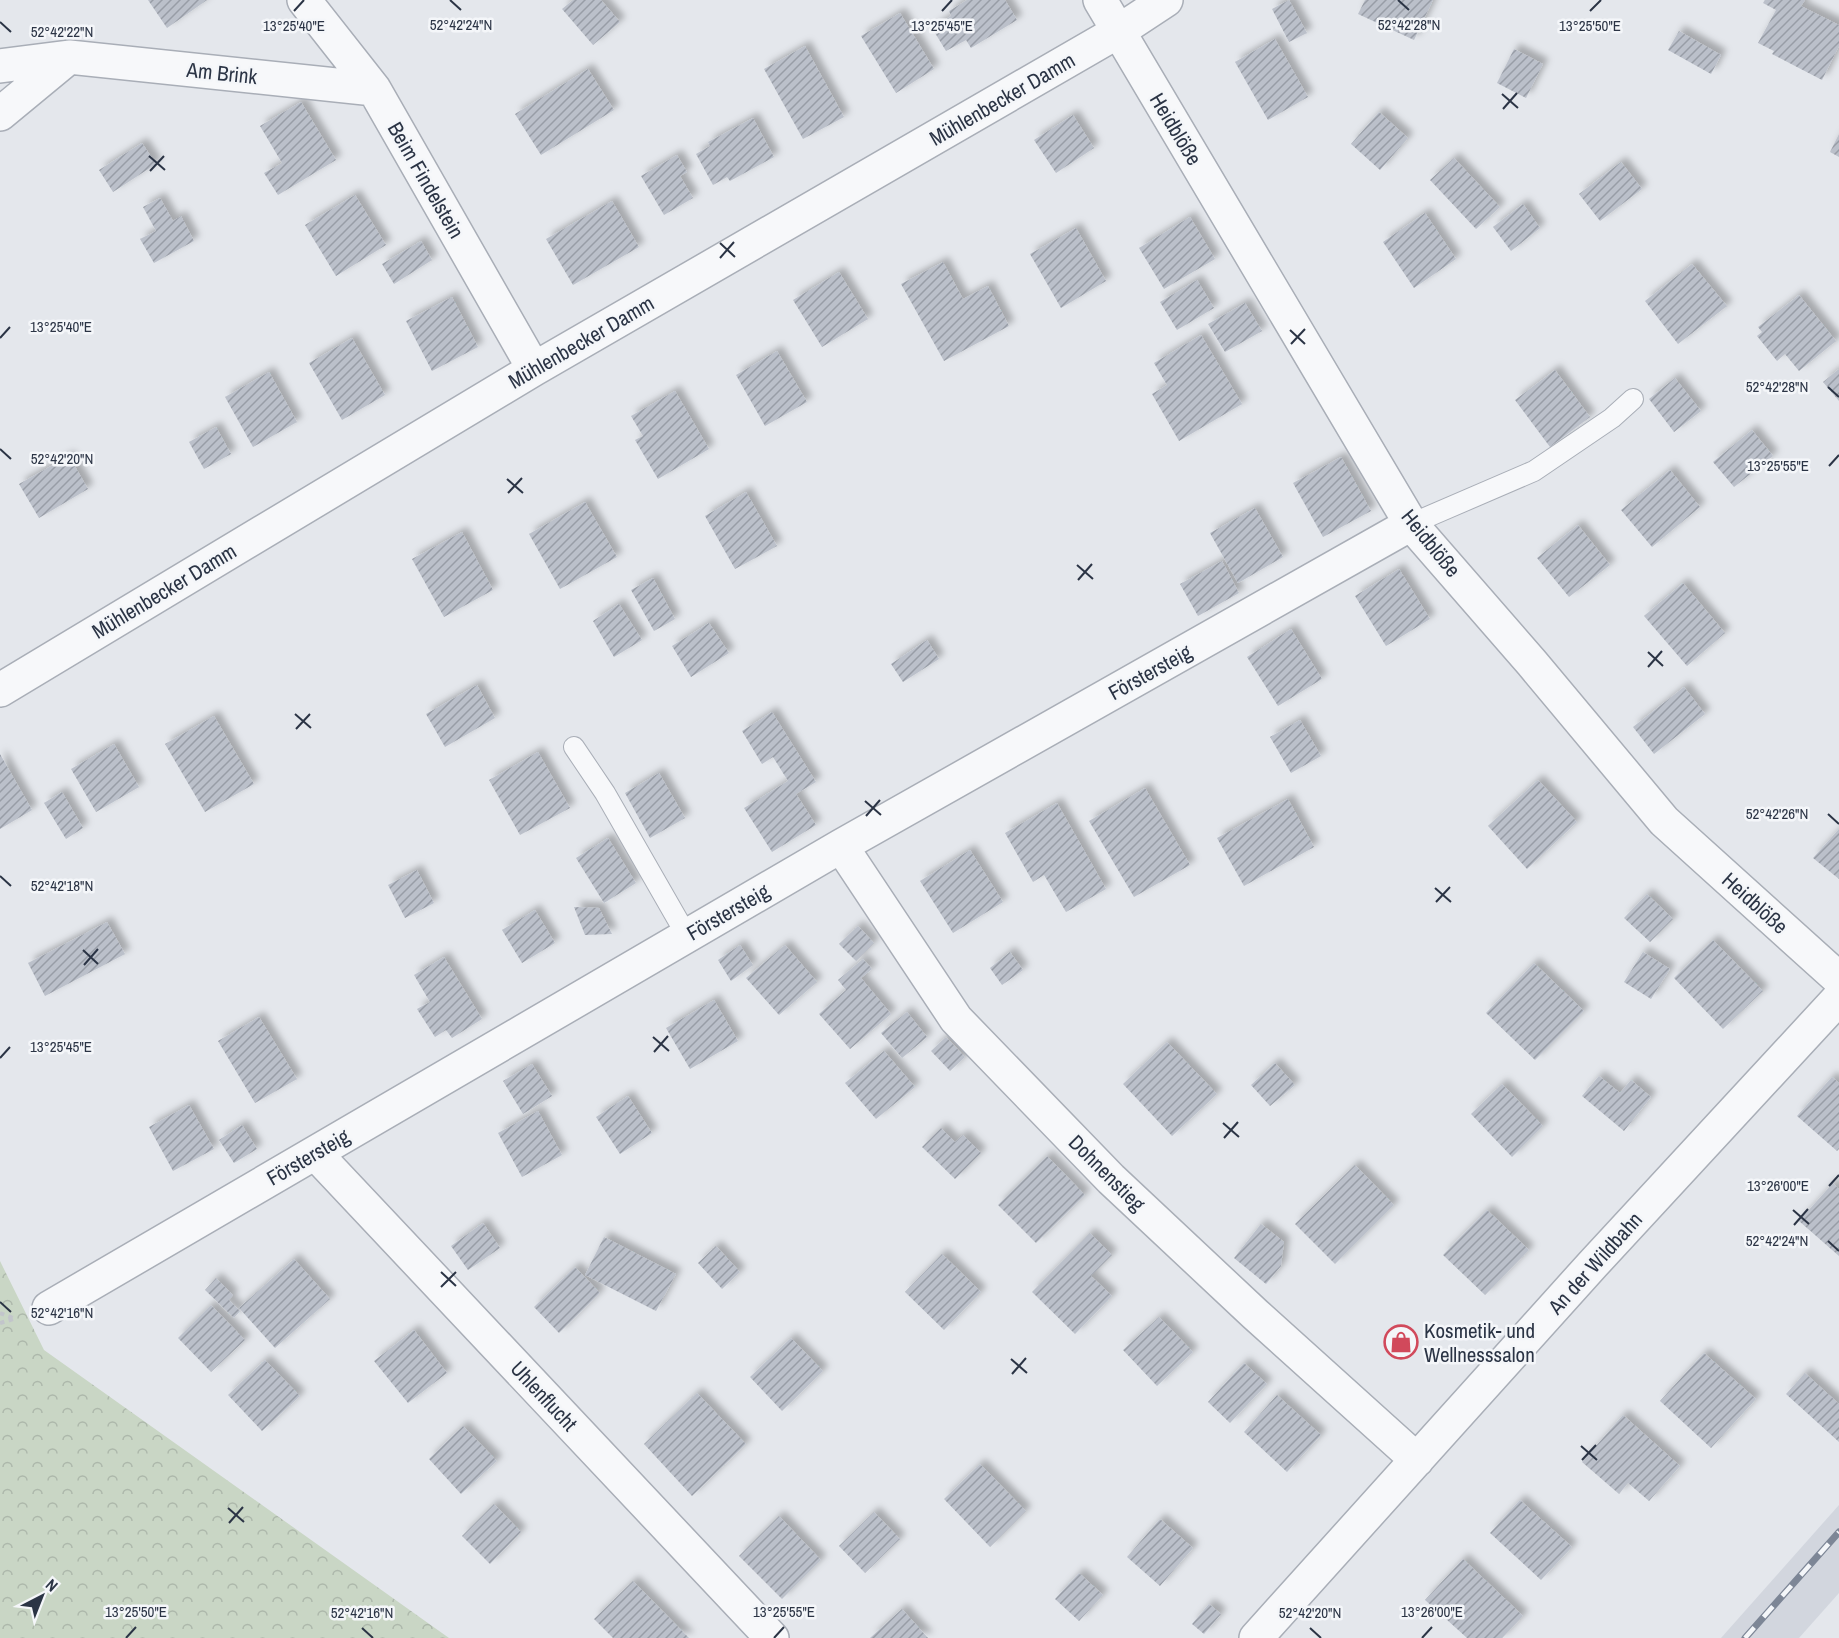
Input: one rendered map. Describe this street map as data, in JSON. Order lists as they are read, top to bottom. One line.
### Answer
{"streets":{"street":["Am Brink","Mühlenbecker Damm","Heidblöße","Beim Findelstein","Förstersteig","Dohnenstieg","An der Wildbahn","Uhlenflucht"]},"crossings":[["Am Brink","Beim Findelstein"],["Mühlenbecker Damm","Heidblöße"],["Mühlenbecker Damm","Beim Findelstein"],["Heidblöße","Förstersteig"],["Förstersteig","Dohnenstieg"],["Förstersteig","Uhlenflucht"],["Dohnenstieg","An der Wildbahn"]],"places":{"shop":["Kosmetik- und Wellnesssalon"]},"north":"top right","coordinates":["52°42'24\"N","52°42'28\"N","13°25'40\"E","13°25'45\"E","13°25'50\"E","52°42'22\"N","52°42'20\"N","13°25'55\"E","52°42'26\"N","52°42'18\"N","13°26'00\"E","52°42'16\"N"]}
